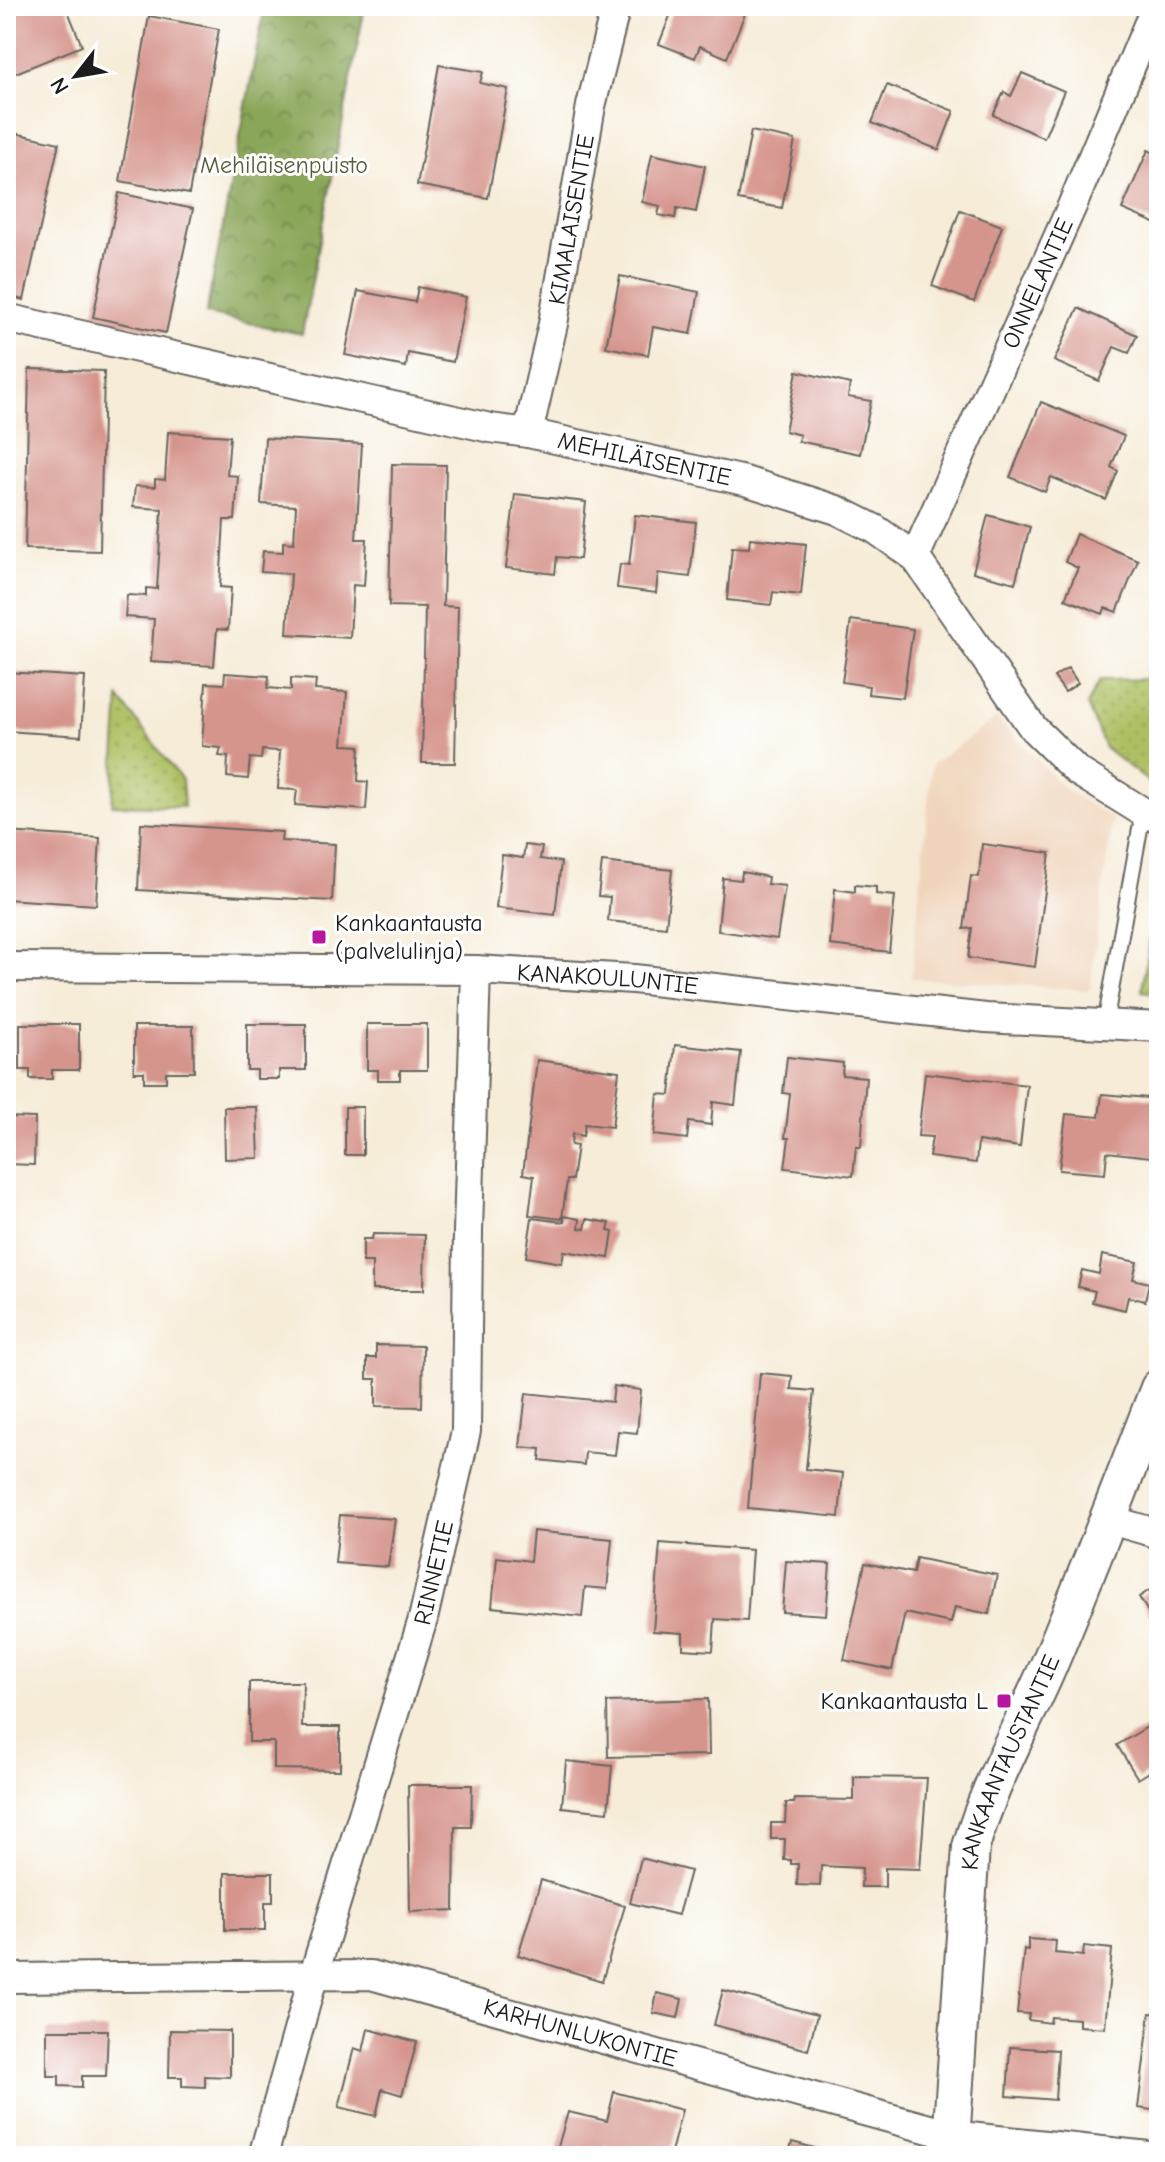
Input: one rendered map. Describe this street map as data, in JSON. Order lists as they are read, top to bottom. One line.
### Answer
{"streets":{"street":["KIMALAISENTIE","ONNELANTIE","MEHILÄISENTIE","KANAKOULUNTIE","RINNETIE","KANKAANTAUSTANTIE","KARHUNLUKONTIE"]},"crossings":[["KIMALAISENTIE","MEHILÄISENTIE"],["ONNELANTIE","MEHILÄISENTIE"],["KANAKOULUNTIE","RINNETIE"],["RINNETIE","KARHUNLUKONTIE"],["KANKAANTAUSTANTIE","KARHUNLUKONTIE"]],"parks":["Mehiläisenpuisto"],"places":{"transit":["Kankaantausta (palvelulinja)","Kankaantausta L"]},"north":"bottom left"}
